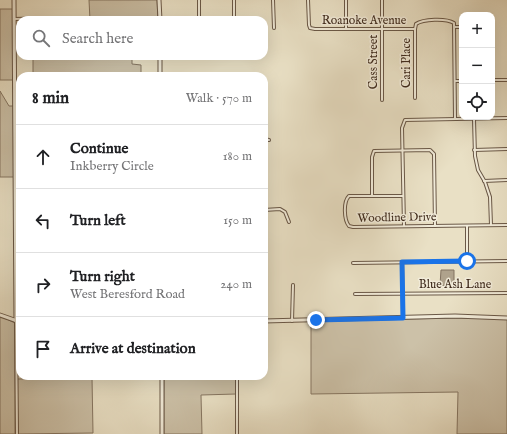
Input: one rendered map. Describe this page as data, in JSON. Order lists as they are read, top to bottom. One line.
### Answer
{"streets":{"street":["Roanoke Avenue","Cass Street","Cari Place","Woodline Drive","Blue Ash Lane"]},"crossings":[["Roanoke Avenue","Cass Street"],["Roanoke Avenue","Cari Place"]],"page":{"map_buttons":["+","−"],"search":"Search here","heading":["8 min","Walk · 570 m"],"list":[["Continue","Inkberry Circle","180 m"],["Turn left","150 m"],["Turn right","West Beresford Road","240 m"],"Arrive at destination"]}}
